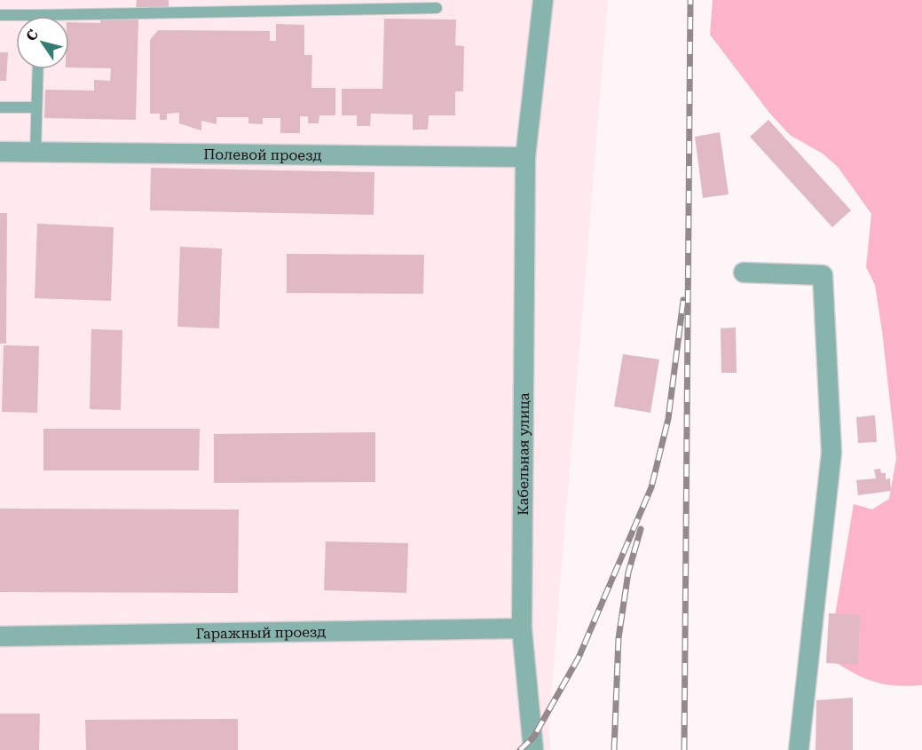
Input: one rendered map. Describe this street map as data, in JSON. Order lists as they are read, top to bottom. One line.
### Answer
{"streets":{"street":["Полевой проезд","Кабельная улица","Гаражный проезд"]},"crossings":[["Полевой проезд","Кабельная улица"],["Кабельная улица","Гаражный проезд"]],"north":"top left"}
